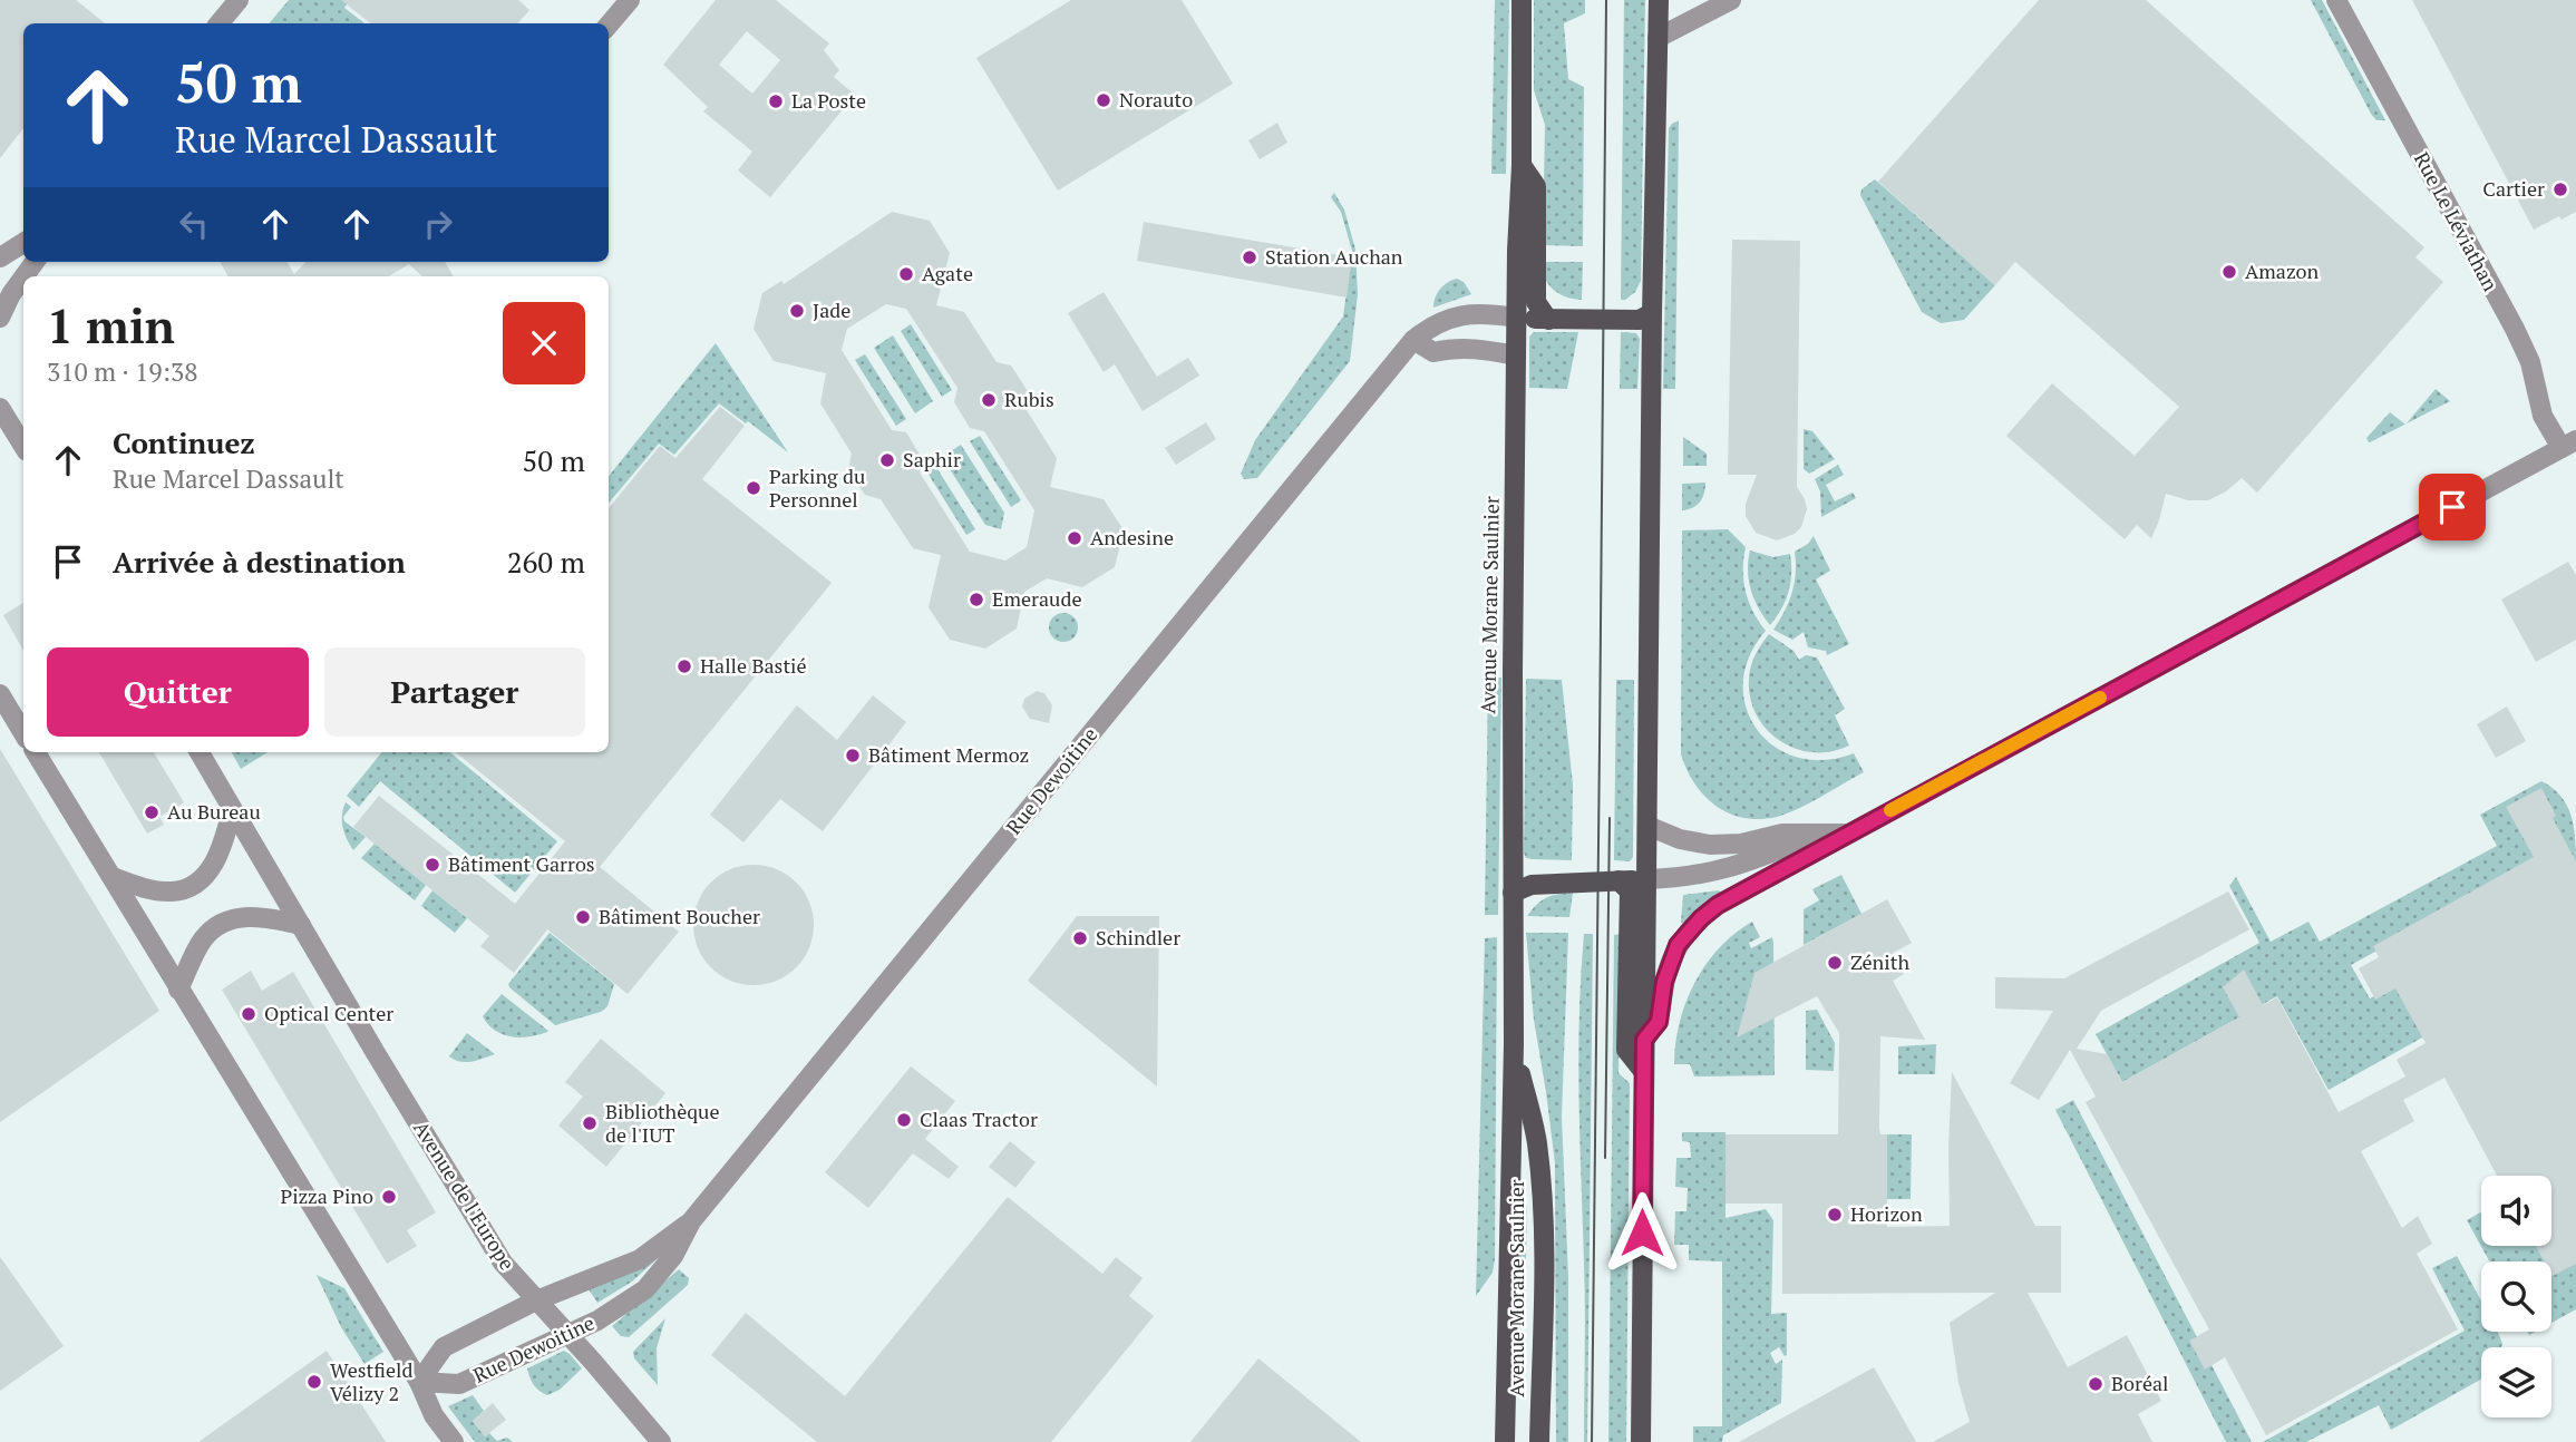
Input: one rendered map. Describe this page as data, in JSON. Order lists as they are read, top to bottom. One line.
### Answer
{"streets":{"main road":["Avenue Morane Saulnier"],"street":["Rue Le Léviathan","Rue Dewoitine","Avenue de l'Europe"]},"crossings":[["Avenue Morane Saulnier","Rue Dewoitine"],["Rue Dewoitine","Avenue de l'Europe"]],"places":["Norauto","La Poste","Cartier","Station Auchan","Amazon","Agate","Jade","Rubis","Saphir","Parking du Personnel","Andesine","Emeraude","Halle Bastié","Bâtiment Mermoz","Au Bureau","Bâtiment Garros","Bâtiment Boucher","Schindler","Zénith","Optical Center","Claas Tractor","Bibliothèque de l'IUT","Pizza Pino","Horizon","Westfield Vélizy 2","Boréal"],"page":{"turn":["50 m","Rue Marcel Dassault"],"heading":["1 min","310 m · 19:38"],"list":[{"name":"Continuez","note":"Rue Marcel Dassault","value":"50 m"},{"name":"Arrivée à destination","value":"260 m"}],"buttons":["Quitter","Partager"]}}
